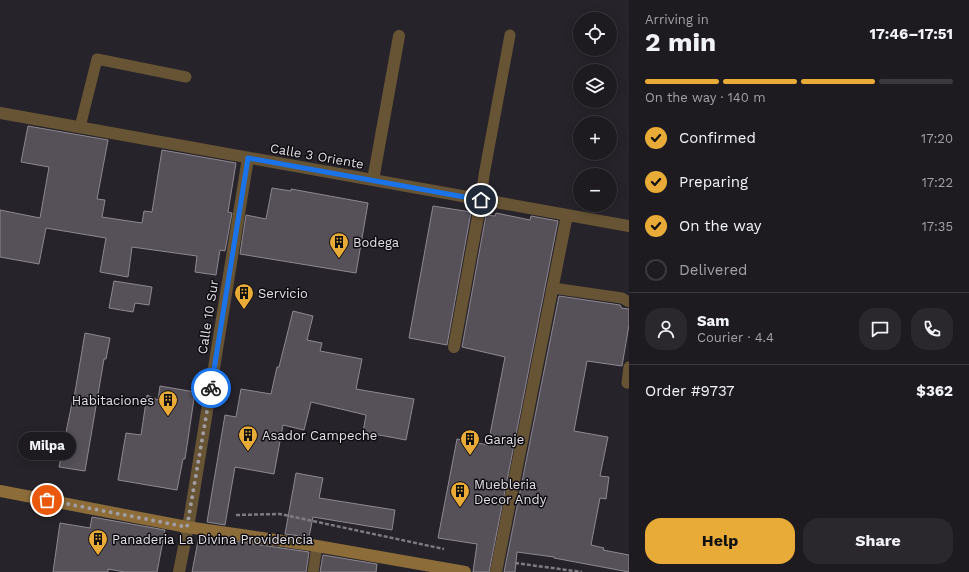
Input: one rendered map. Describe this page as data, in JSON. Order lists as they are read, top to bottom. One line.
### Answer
{"streets":{"street":["Calle 3 Oriente","Calle 10 Sur"]},"crossings":[["Calle 3 Oriente","Calle 10 Sur"]],"places":{"building":["Bodega","Servicio","Habitaciones","Asador Campeche","Garaje","Muebleria Decor Andy","Panaderia La Divina Providencia"],"other":["Milpa"]},"page":{"heading":["2 min","Arriving in","17:46–17:51"],"panel":["Sam","Courier · 4.4","Order #9737","$362"],"map_buttons":["+","−"],"bar":"On the way · 140 m","list":[["Confirmed","17:20"],["Preparing","17:22"],["On the way","17:35"],"Delivered"],"bubble":"Milpa","buttons":["Help","Share"]}}
